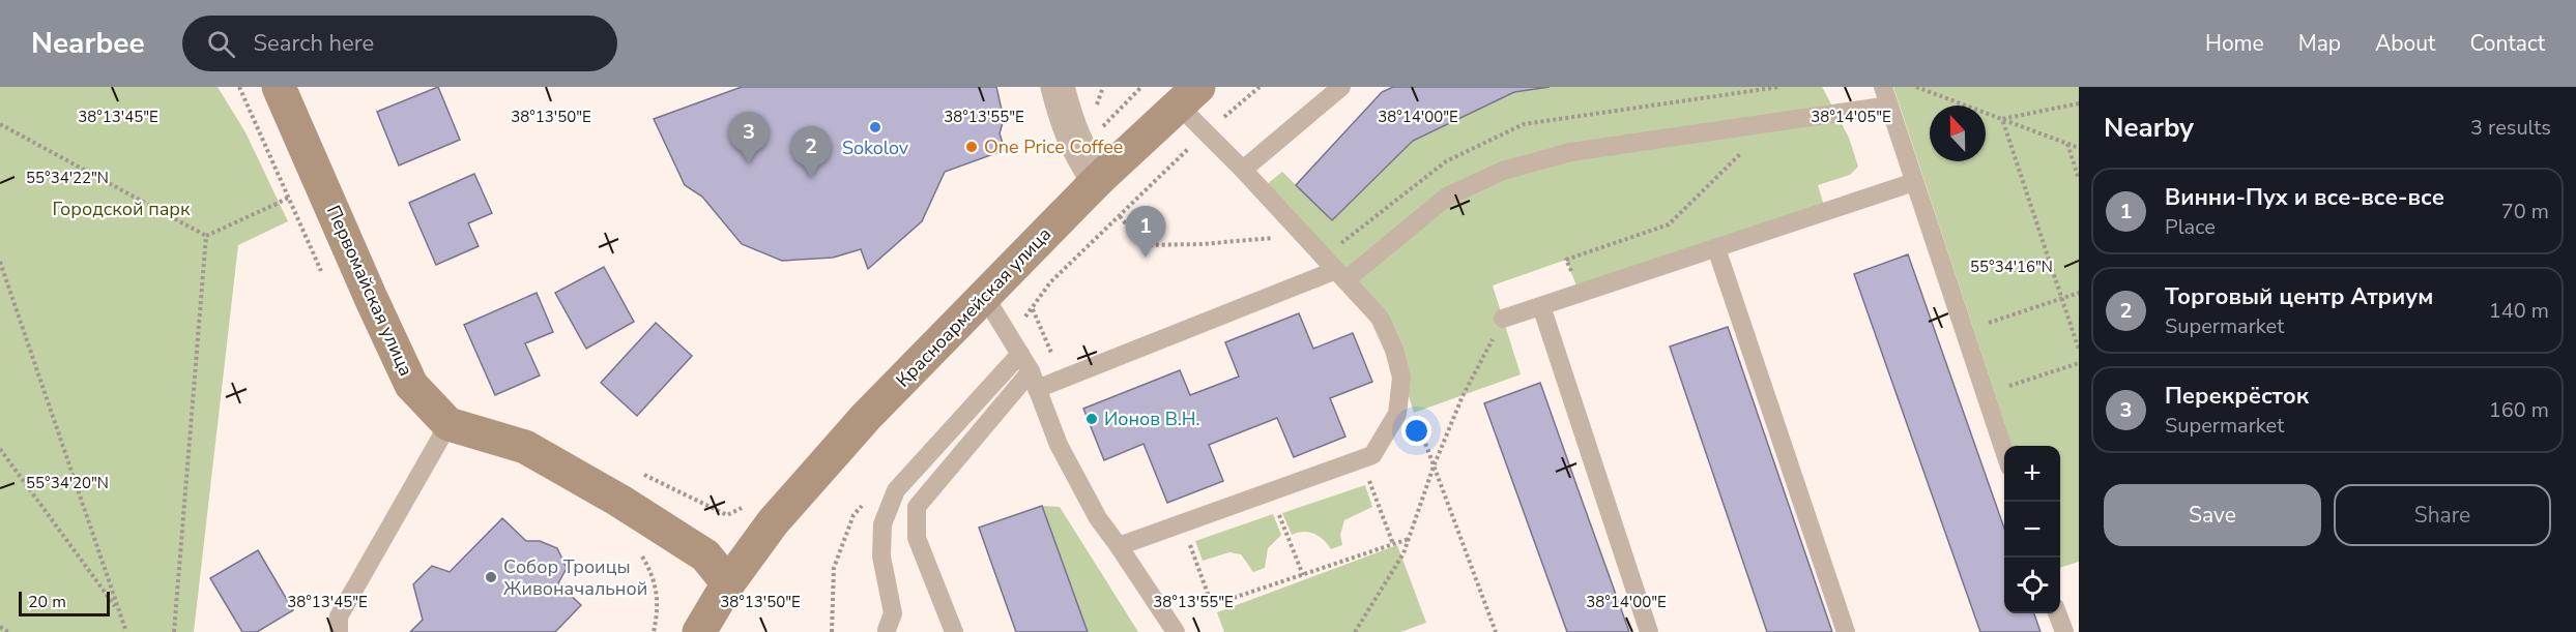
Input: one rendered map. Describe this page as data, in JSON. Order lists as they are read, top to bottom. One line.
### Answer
{"streets":{"main road":["Первомайская улица","Красноармейская улица"]},"crossings":[["Первомайская улица","Красноармейская улица"]],"parks":["Городской парк"],"places":["Sokolov","One Price Coffee","Ионов В.Н.","Собор Троицы Живоначальной"],"scale_bar":"20 m","north":"top","page":{"header":"Nearbee","search":"Search here","nav":["Home","Map","About","Contact"],"heading":["Nearby","3 results"],"pins":["3","2","1"],"list":[{"mark":"1","name":"Винни-Пух и все-все-все","note":"Place","value":"70 m"},{"mark":"2","name":"Торговый центр Атриум","note":"Supermarket","value":"140 m"},{"mark":"3","name":"Перекрёсток","note":"Supermarket","value":"160 m"}],"map_buttons":["+","−"],"buttons":["Save","Share"],"scale":"20 m"},"coordinates":["38°13'45\"E","38°13'50\"E","38°13'55\"E","38°14'00\"E","38°14'05\"E","55°34'22\"N","55°34'16\"N","55°34'20\"N"]}
